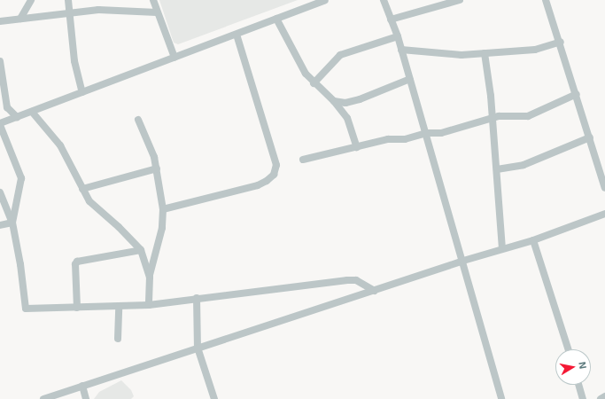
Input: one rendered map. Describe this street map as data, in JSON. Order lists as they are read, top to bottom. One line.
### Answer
{"north":"right"}
